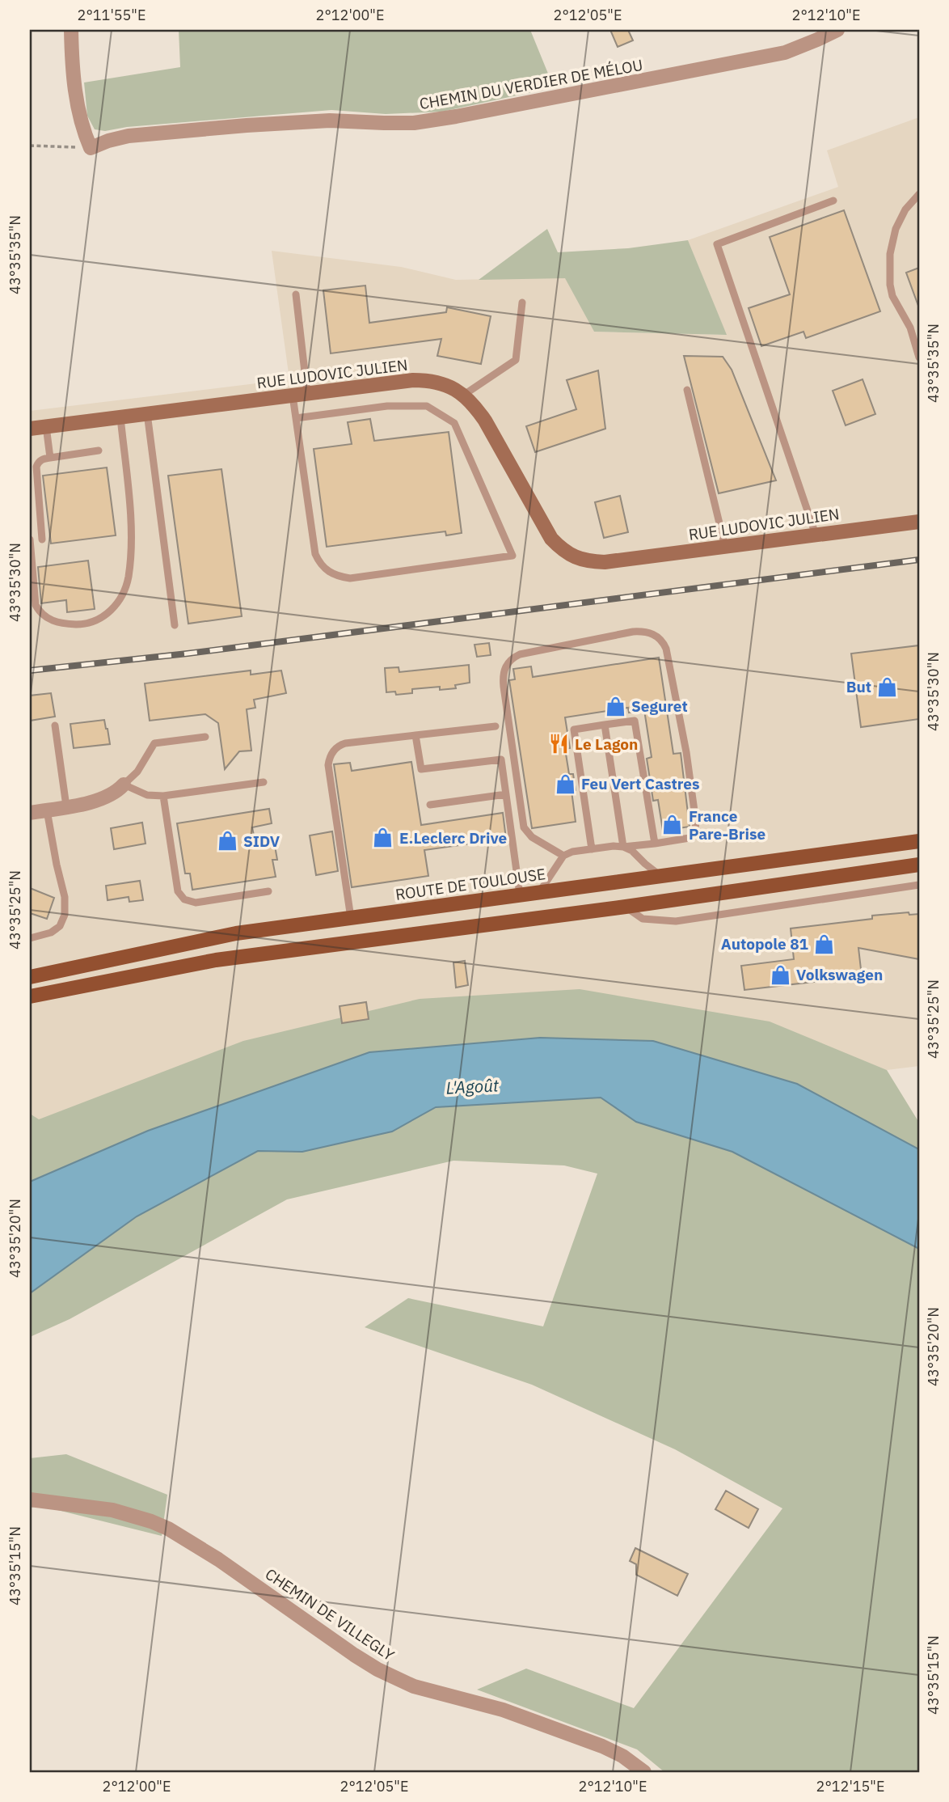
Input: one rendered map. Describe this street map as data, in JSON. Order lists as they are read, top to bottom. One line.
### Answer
{"streets":{"main road":["RUE LUDOVIC JULIEN","ROUTE DE TOULOUSE"],"street":["CHEMIN DU VERDIER DE MÉLOU","CHEMIN DE VILLEGLY"]},"water":["L'Agoût"],"places":{"shop":["But","Seguret","Feu Vert Castres","France Pare-Brise","E.Leclerc Drive","SIDV","Autopole 81","Volkswagen"],"restaurant":["Le Lagon"]},"coordinates":["2°11'55\"E","2°12'00\"E","2°12'05\"E","2°12'10\"E","43°35'35\"N","43°35'30\"N","43°35'25\"N","43°35'20\"N","43°35'15\"N","2°12'15\"E"]}
